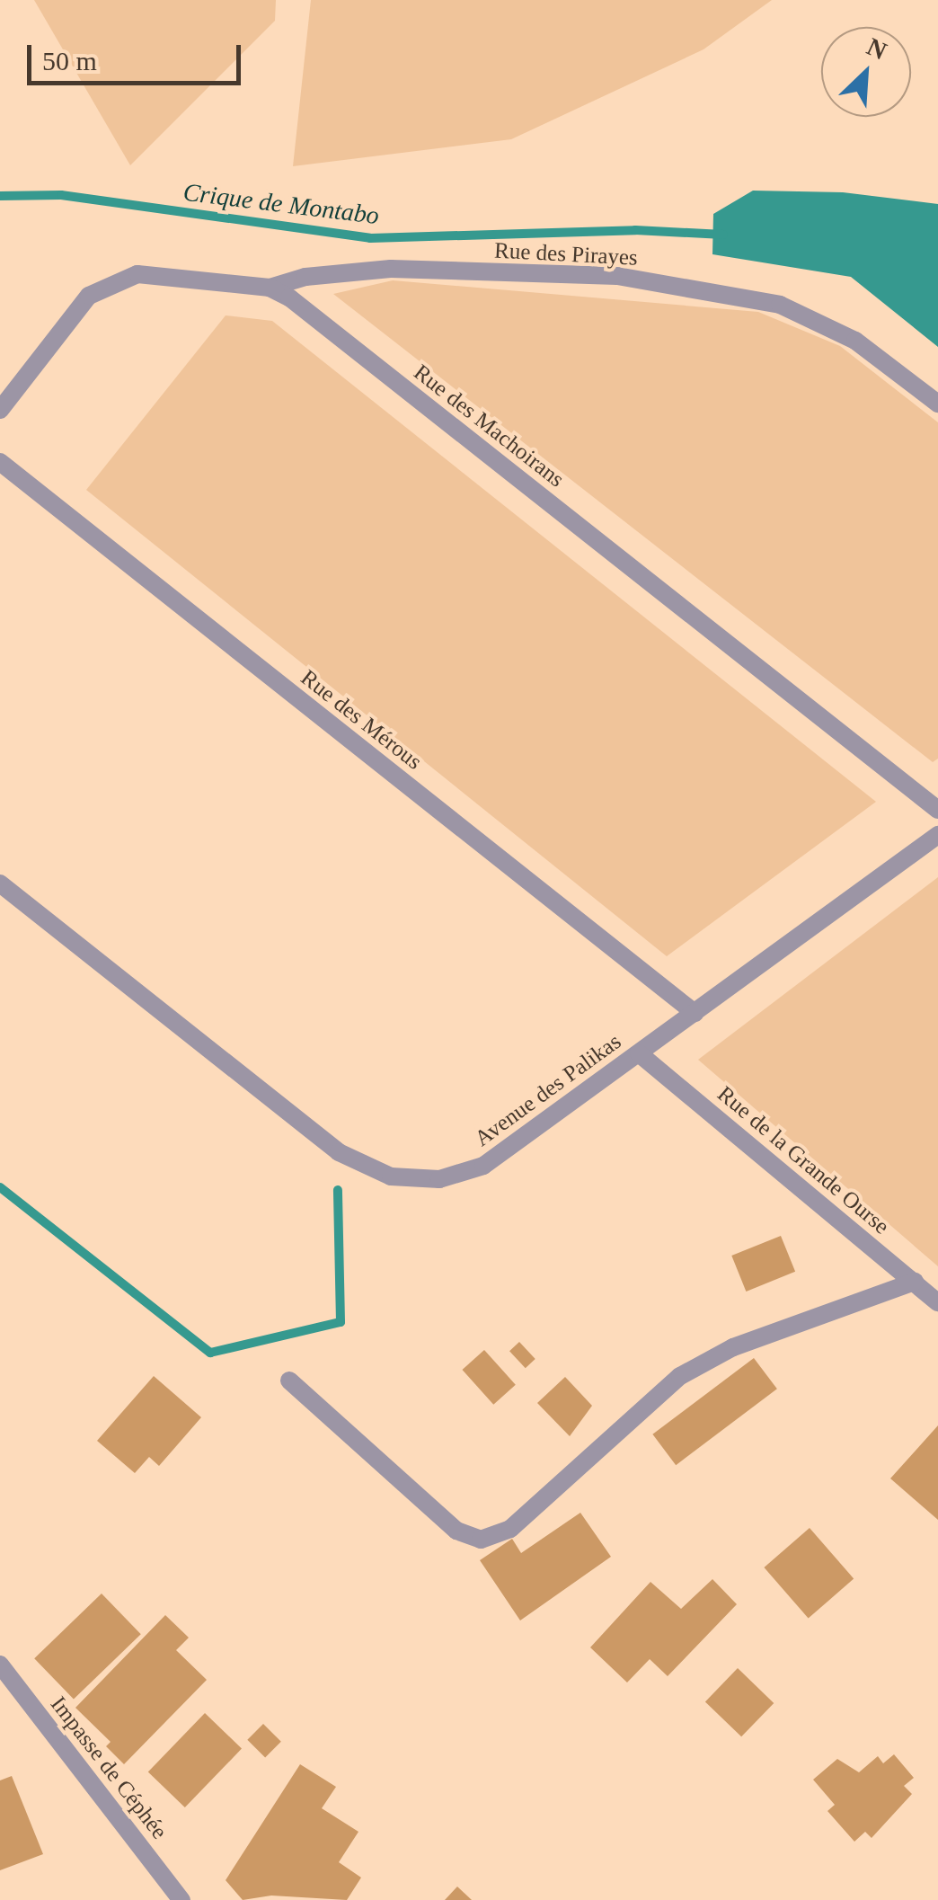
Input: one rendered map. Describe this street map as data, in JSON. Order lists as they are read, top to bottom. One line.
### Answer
{"streets":{"street":["Rue des Pirayes","Rue des Machoirans","Rue des Mérous","Avenue des Palikas","Rue de la Grande Ourse","Impasse de Céphée"]},"crossings":[["Rue des Pirayes","Rue des Machoirans"],["Rue des Mérous","Avenue des Palikas"],["Avenue des Palikas","Rue de la Grande Ourse"]],"water":["Crique de Montabo"],"scale_bar":"50 m","north":"top right"}
